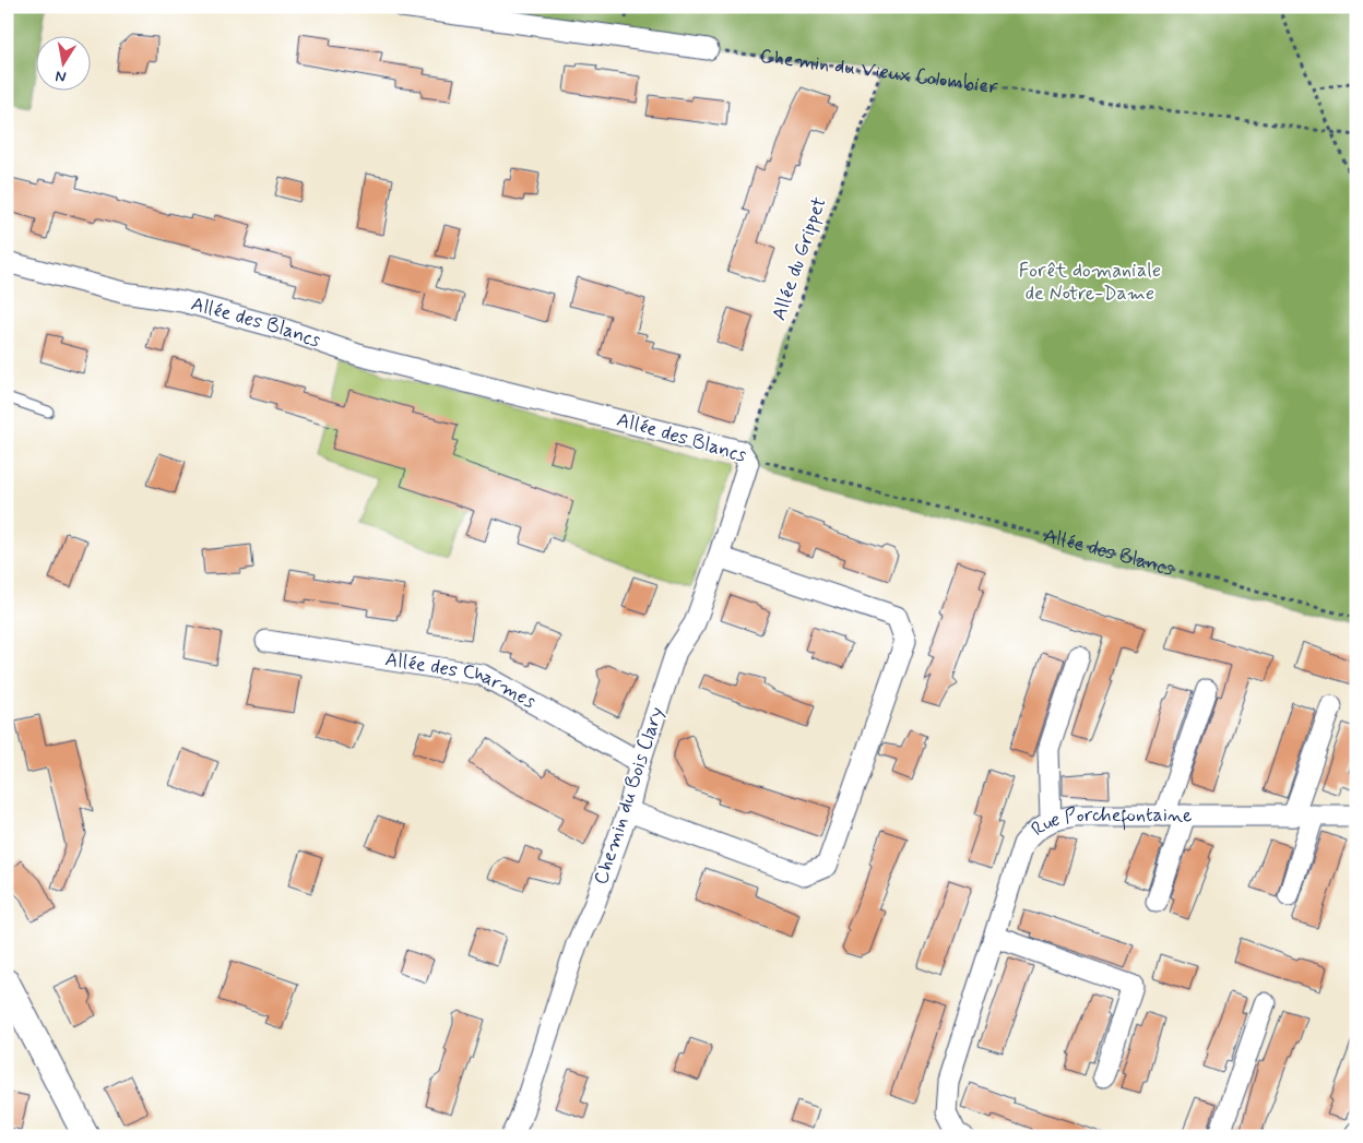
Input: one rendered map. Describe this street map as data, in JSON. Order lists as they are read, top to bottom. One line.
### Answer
{"streets":{"street":["Allée des Blancs","Allée des Charmes","Chemin du Bois Clary","Rue Porchefontaine"],"path":["Chemin du Vieux Colombier","Allée du Grippet"]},"crossings":[["Chemin du Vieux Colombier","Allée du Grippet"],["Allée du Grippet","Allée des Blancs"],["Allée du Grippet","Chemin du Bois Clary"],["Allée des Blancs","Chemin du Bois Clary"],["Allée des Charmes","Chemin du Bois Clary"]],"parks":["Forêt domaniale de Notre-Dame"],"north":"bottom"}
